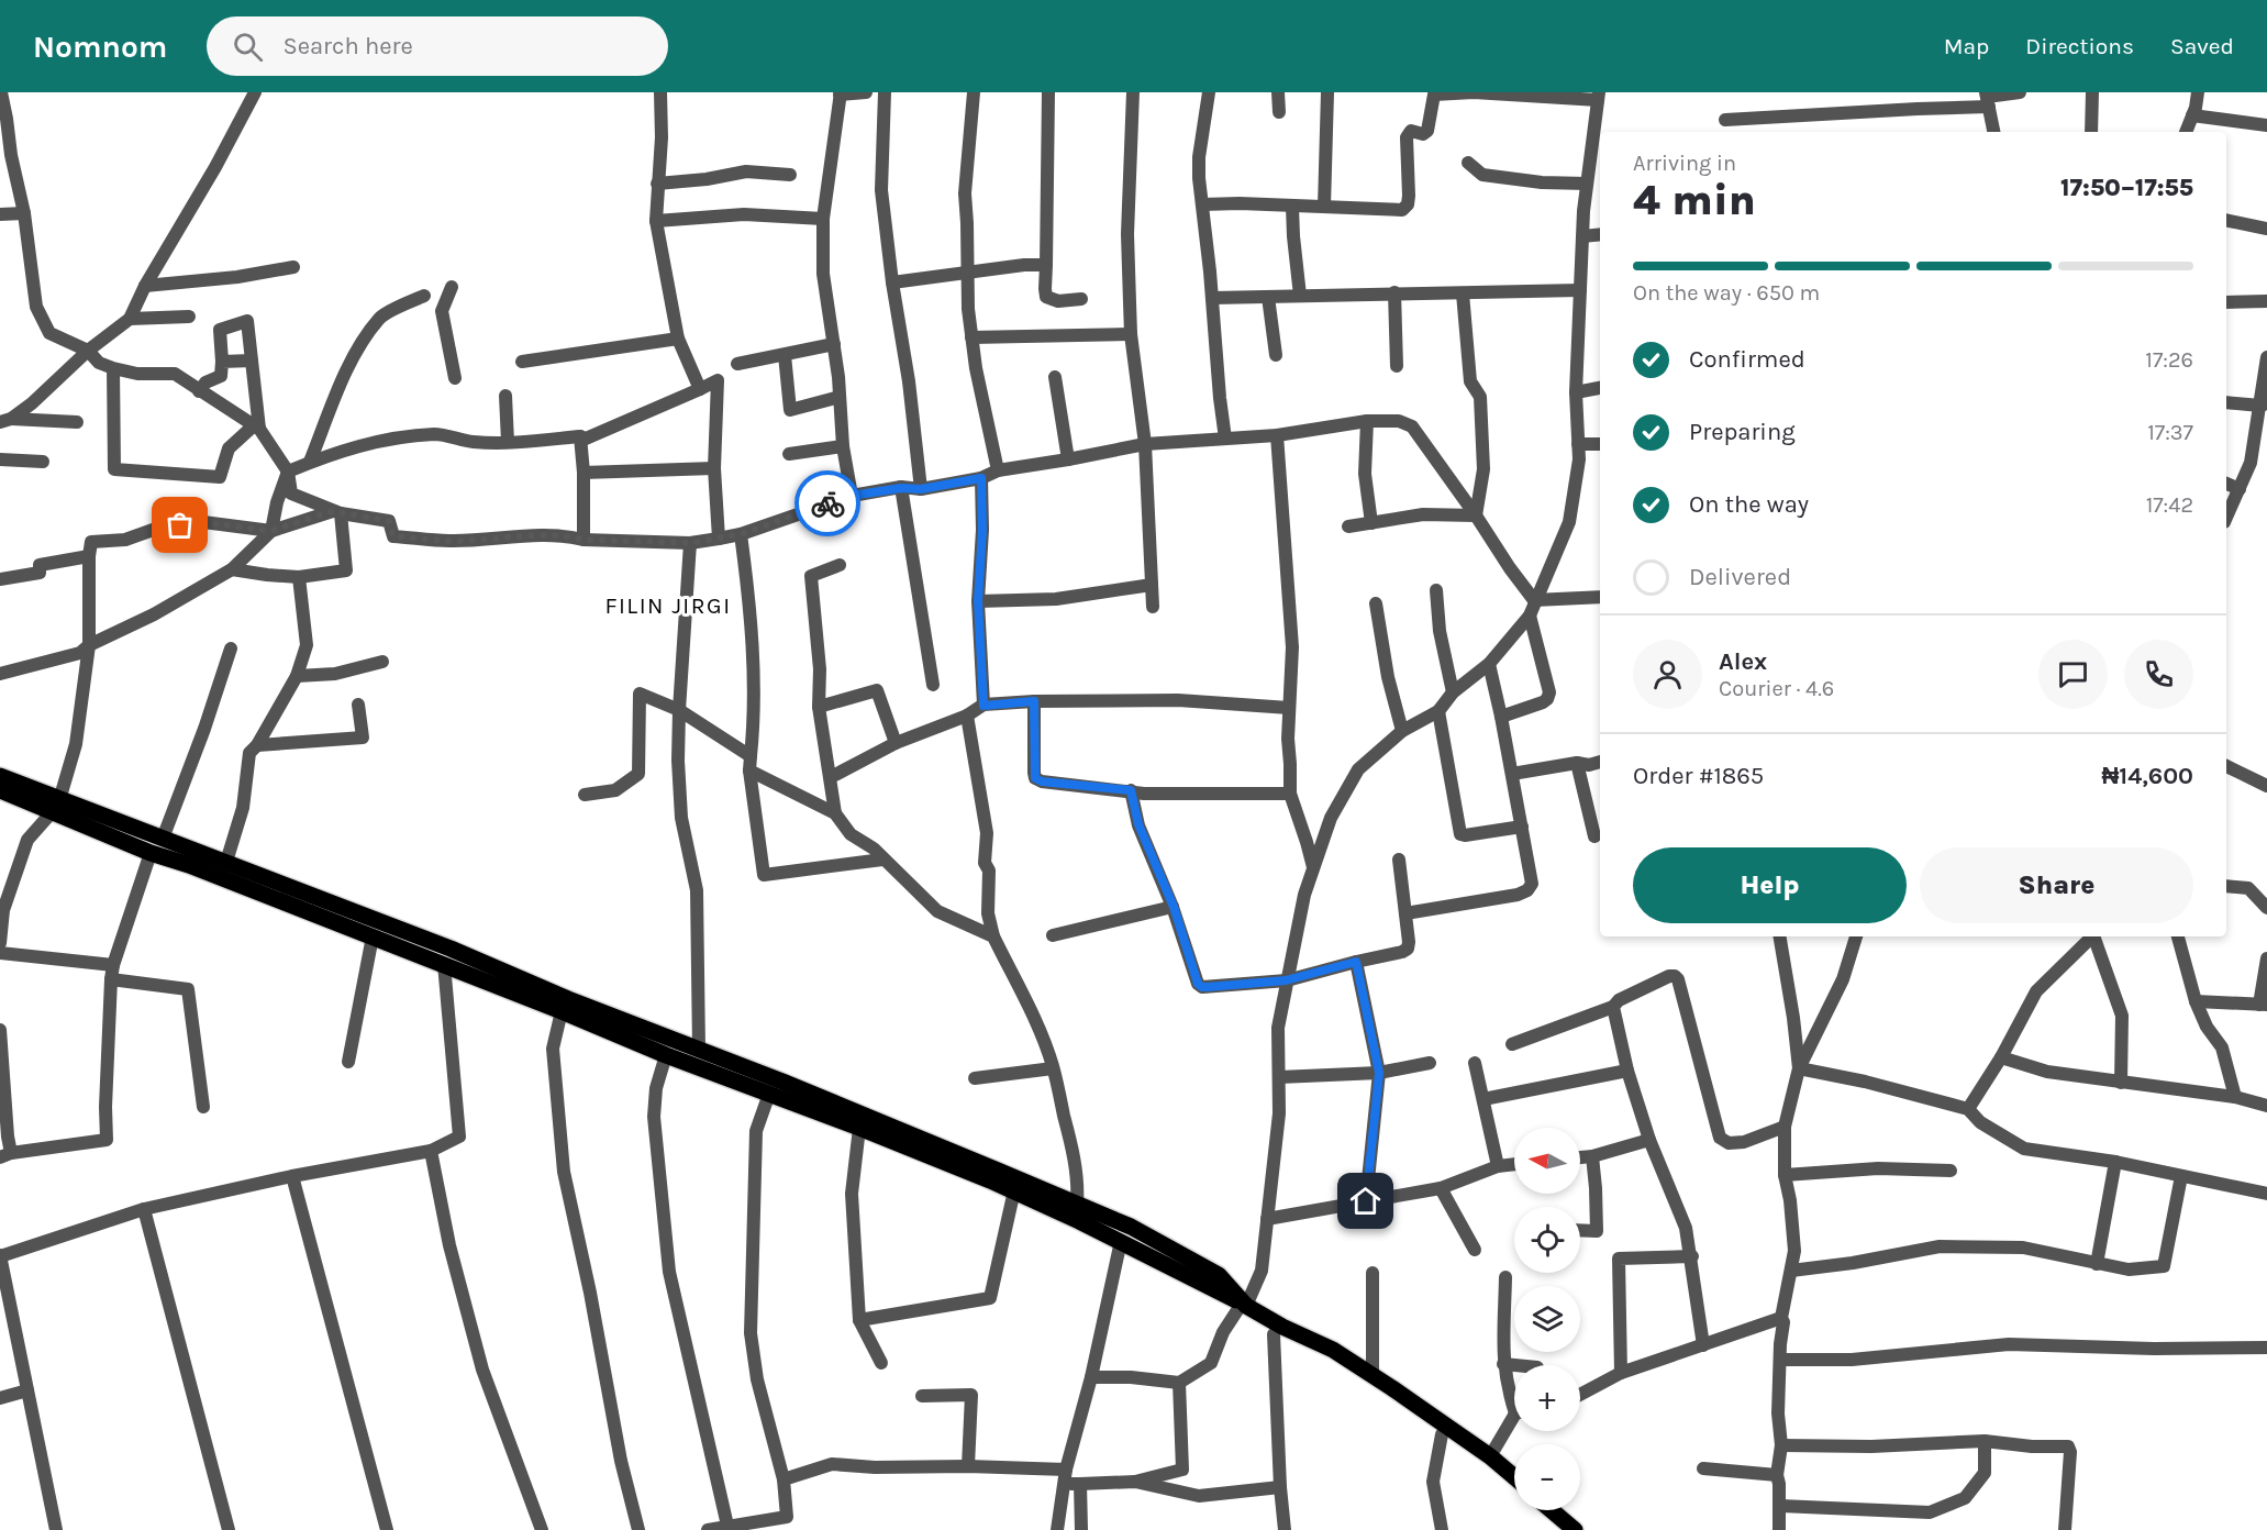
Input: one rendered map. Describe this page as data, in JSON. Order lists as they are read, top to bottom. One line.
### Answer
{"districts":["FILIN JIRGI"],"north":"left","page":{"header":"Nomnom","search":"Search here","nav":["Map","Directions","Saved"],"heading":["4 min","Arriving in","17:50–17:55"],"panel":["Alex","Courier · 4.6","Order #1865","₦14,600"],"bar":"On the way · 650 m","list":[["Confirmed","17:26"],["Preparing","17:37"],["On the way","17:42"],"Delivered"],"buttons":["Help","Share"],"map_buttons":["+","−"]}}
